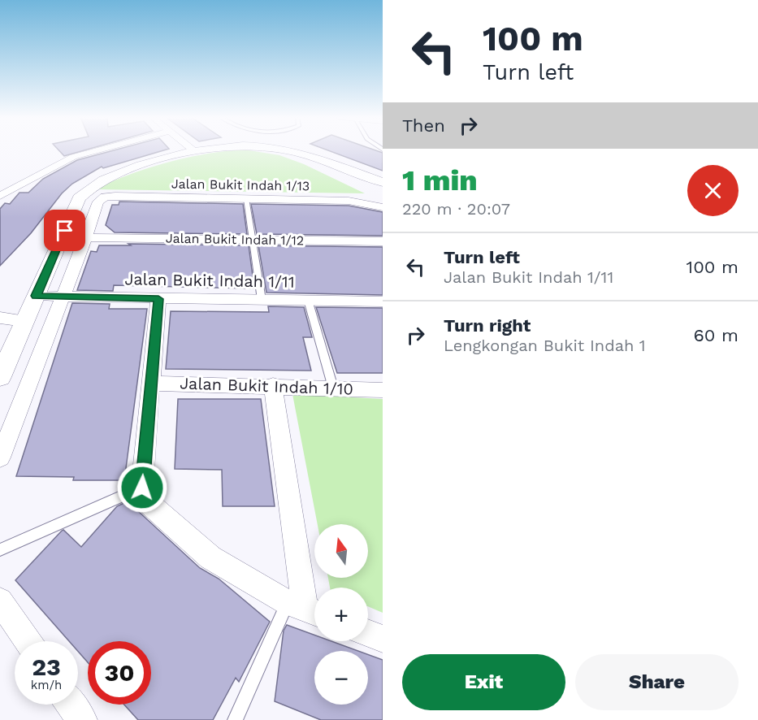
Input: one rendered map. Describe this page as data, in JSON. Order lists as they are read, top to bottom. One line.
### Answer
{"streets":{"street":["Jalan Bukit Indah 1/13","Jalan Bukit Indah 1/12","Jalan Bukit Indah 1/11","Jalan Bukit Indah 1/10"]},"crossings":[["Jalan Bukit Indah 1/13","Jalan Bukit Indah 1/12"]],"north":"top","page":{"turn":["100 m","Turn left"],"then":"Then","heading":["1 min","220 m · 20:07"],"list":[{"name":"Turn left","note":"Jalan Bukit Indah 1/11","value":"100 m"},{"name":"Turn right","note":"Lengkongan Bukit Indah 1","value":"60 m"}],"map_buttons":["+","−"],"speed":"23 km/h","limit":"30","buttons":["Exit","Share"]}}
